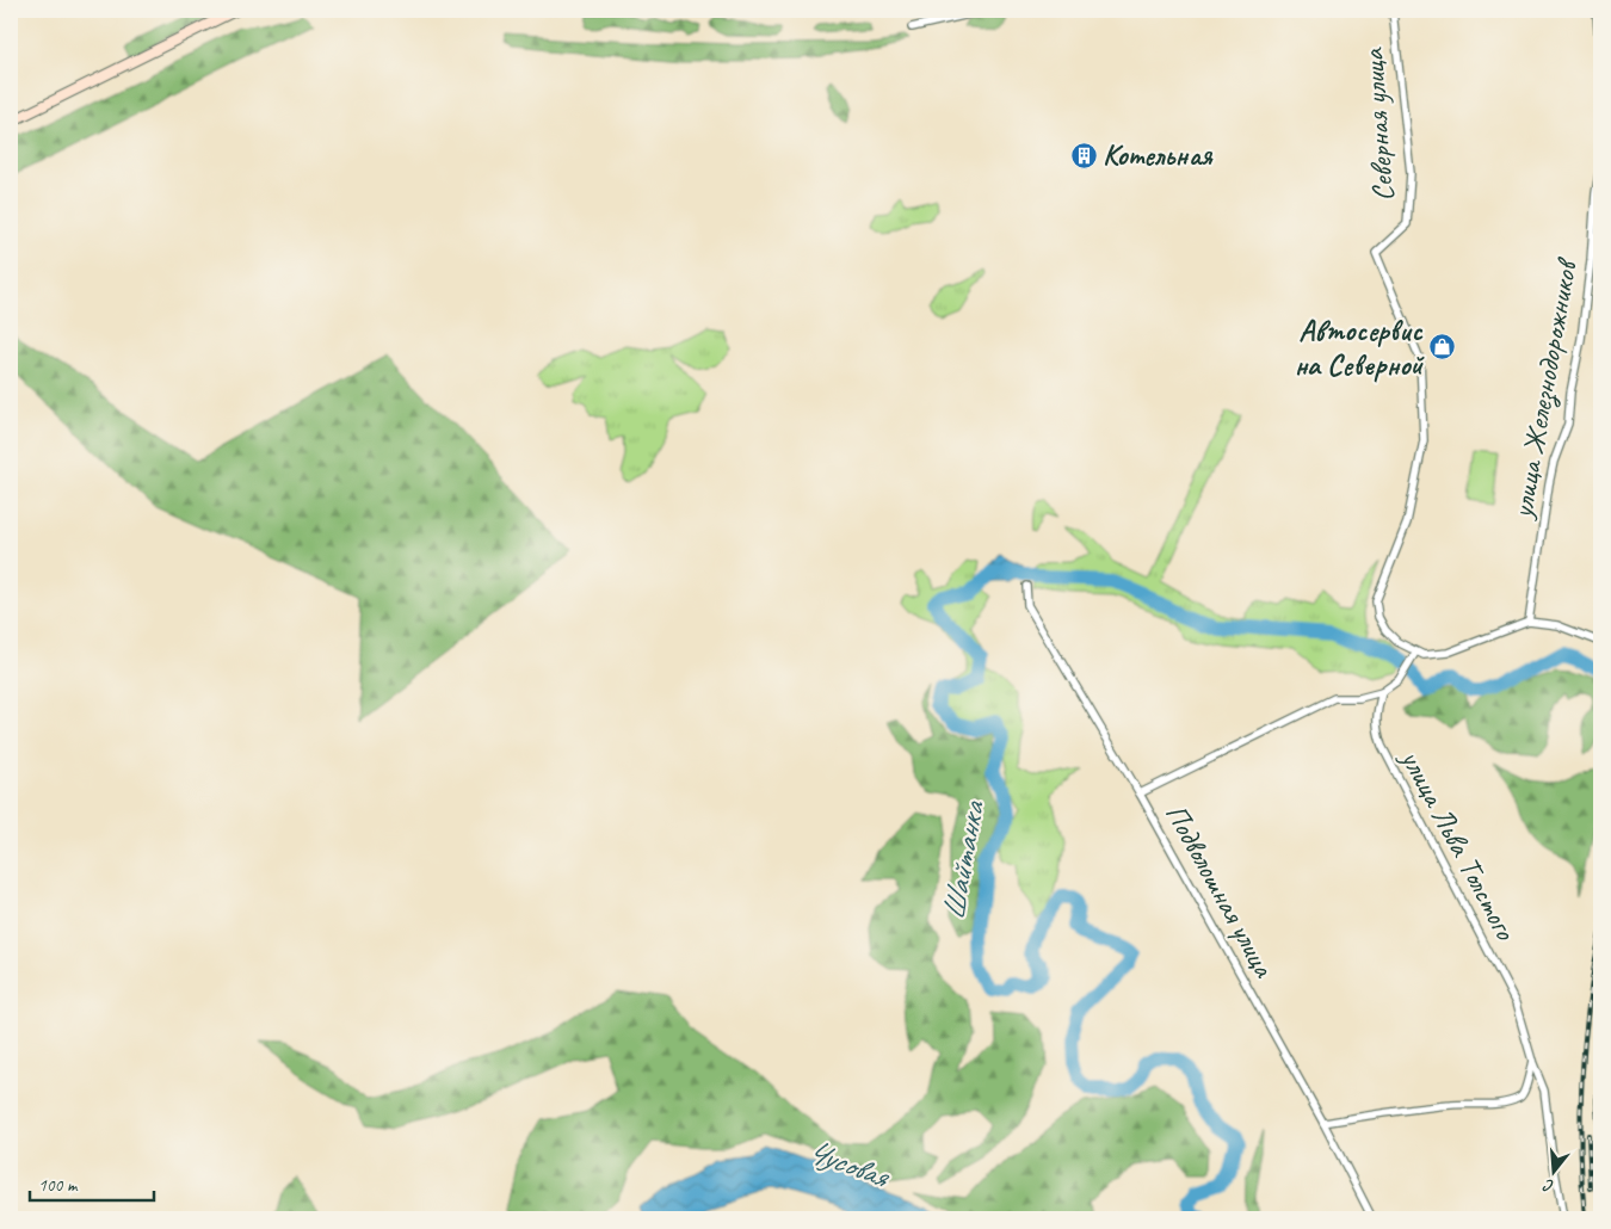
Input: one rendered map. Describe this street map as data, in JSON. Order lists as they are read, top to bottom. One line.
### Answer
{"streets":{"street":["Северная улица","улица Железнодорожников","улица Льва Толстого","Подволошная улица"]},"water":["Шайтанка","Чусовая"],"places":{"building":["Котельная"],"shop":["Автосервис на Северной"]},"scale_bar":"100 m","north":"bottom"}
